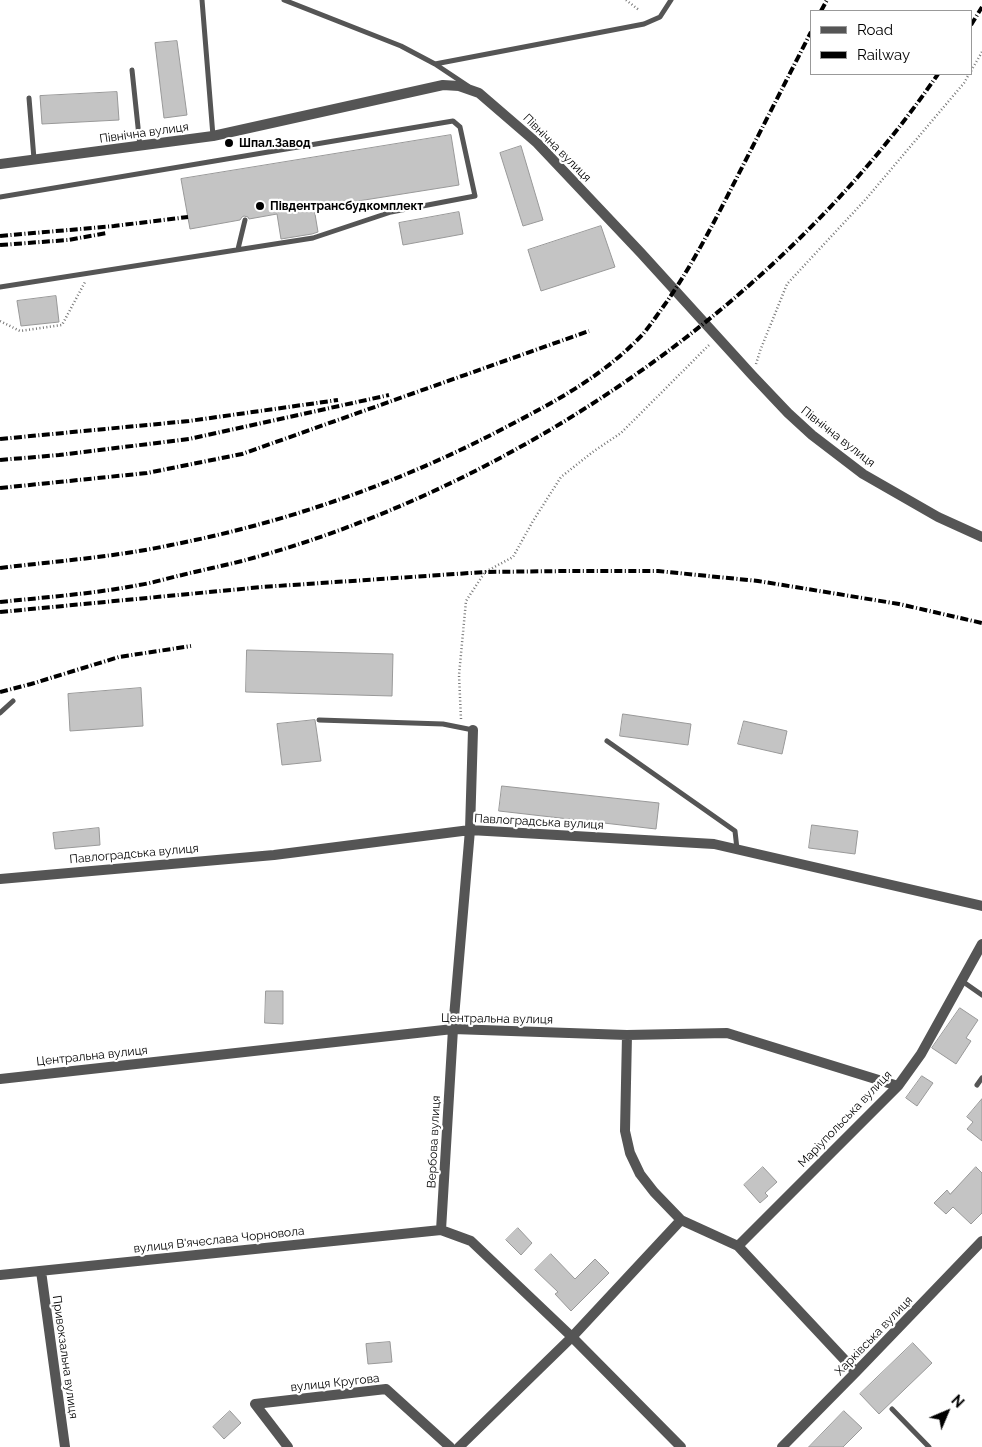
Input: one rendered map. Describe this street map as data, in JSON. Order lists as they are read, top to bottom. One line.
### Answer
{"streets":{"street":["Північна вулиця","Павлоградська вулиця","Центральна вулиця","Маріупольська вулиця","Вербова вулиця","вулиця В'ячеслава Чорновола","Харківська вулиця","Привокзальна вулиця","вулиця Кругова"]},"crossings":[["Павлоградська вулиця","Вербова вулиця"],["Центральна вулиця","Маріупольська вулиця"],["Центральна вулиця","Вербова вулиця"],["Вербова вулиця","вулиця В'ячеслава Чорновола"],["вулиця В'ячеслава Чорновола","Привокзальна вулиця"]],"places":["Шпал.Завод","Південтрансбудкомплект"],"legend":["Road","Railway"],"north":"top right"}
